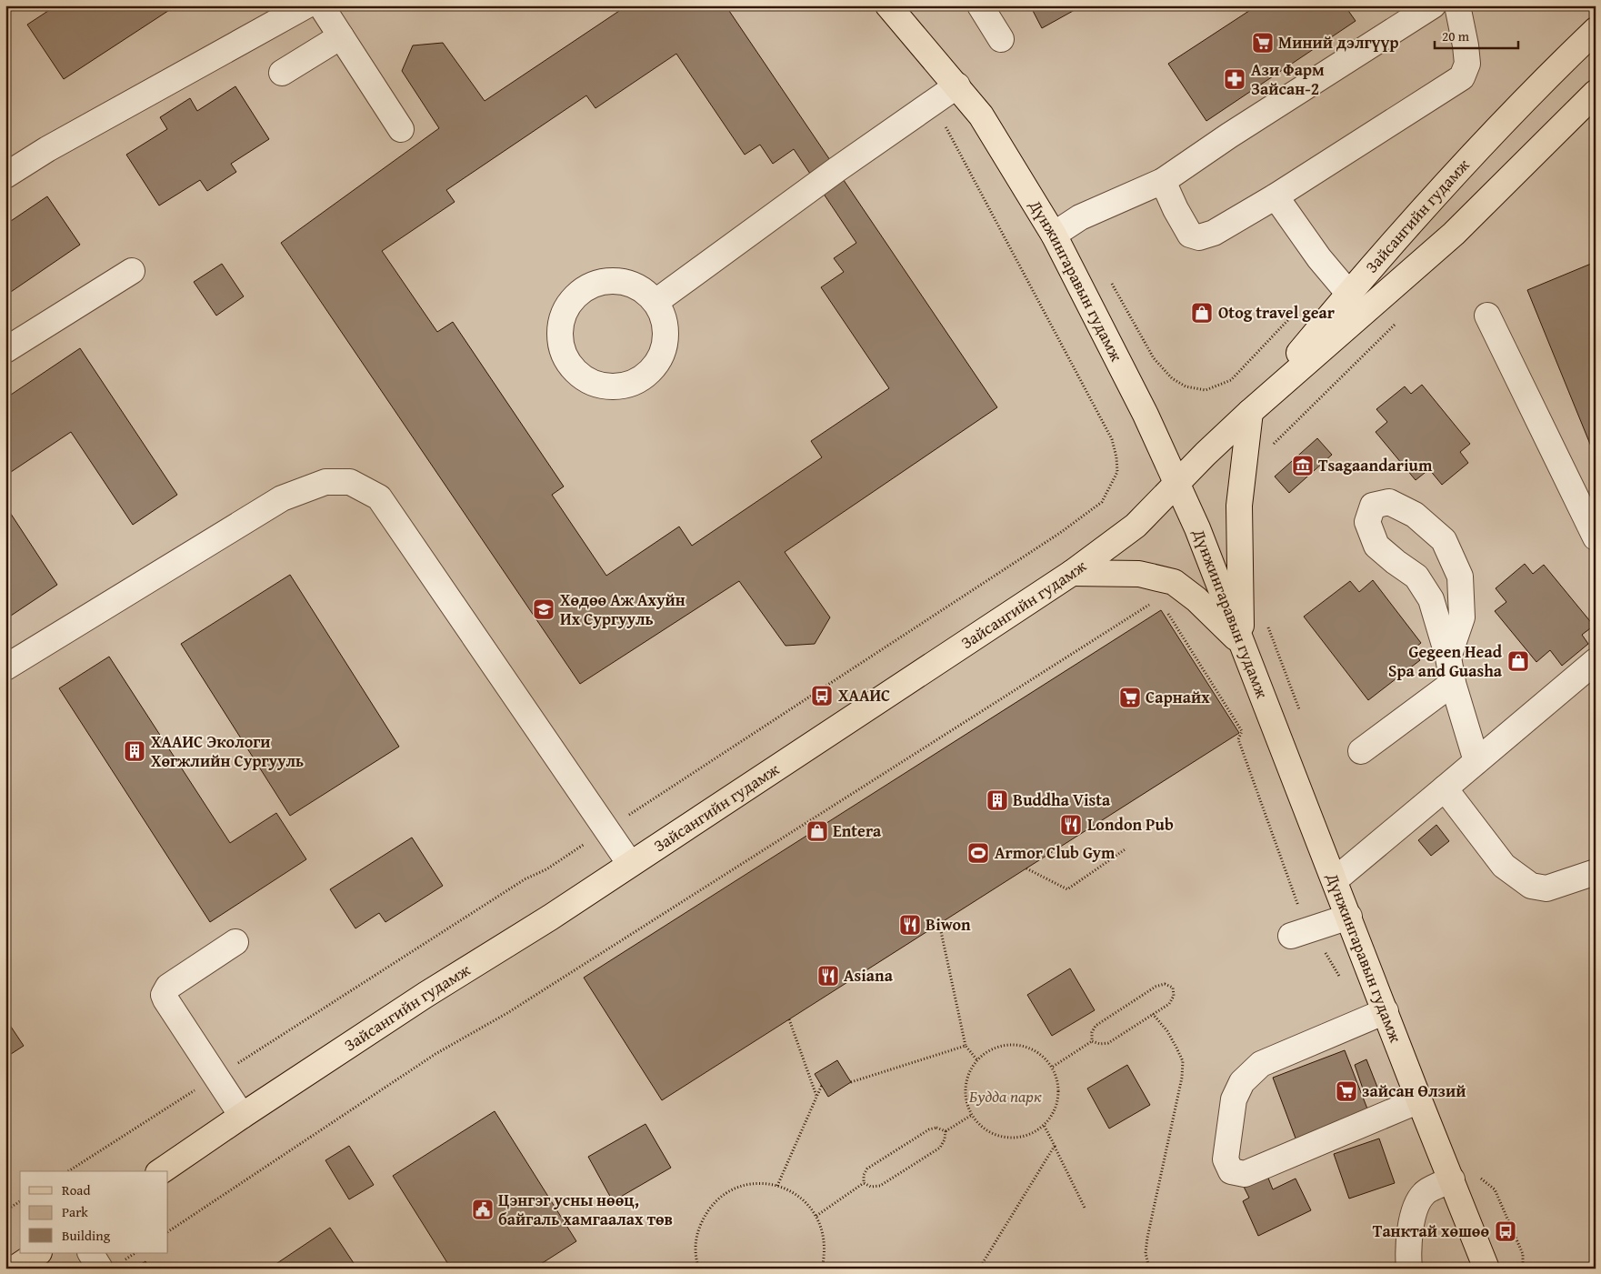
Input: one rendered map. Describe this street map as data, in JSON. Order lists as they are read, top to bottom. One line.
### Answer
{"streets":{"main road":["Зайсангийн гудамж","Дүнжингаравын гудамж"]},"crossings":[["Зайсангийн гудамж","Дүнжингаравын гудамж"]],"parks":["Будда парк"],"places":{"supermarket":["Миний дэлгүүр","Сарнайх","зайсан Өлзий"],"pharmacy":["Ази Фарм Зайсан-2"],"shop":["Otog travel gear","Gegeen Head Spa and Guasha","Entera"],"museum":["Tsagaandarium"],"school or university":["Хөдөө Аж Ахуйн Их Сургууль"],"bus stop":["ХААИС","Танктай хөшөө"],"building":["ХААИС Экологи Хөгжлийн Сургууль","Buddha Vista"],"restaurant":["London Pub","Biwon","Asiana"],"sports":["Armor Club Gym"],"public building":["Цэнгэг усны нөөц, байгаль хамгаалах төв"]},"legend":["Road","Park","Building"],"scale_bar":"20 m"}
